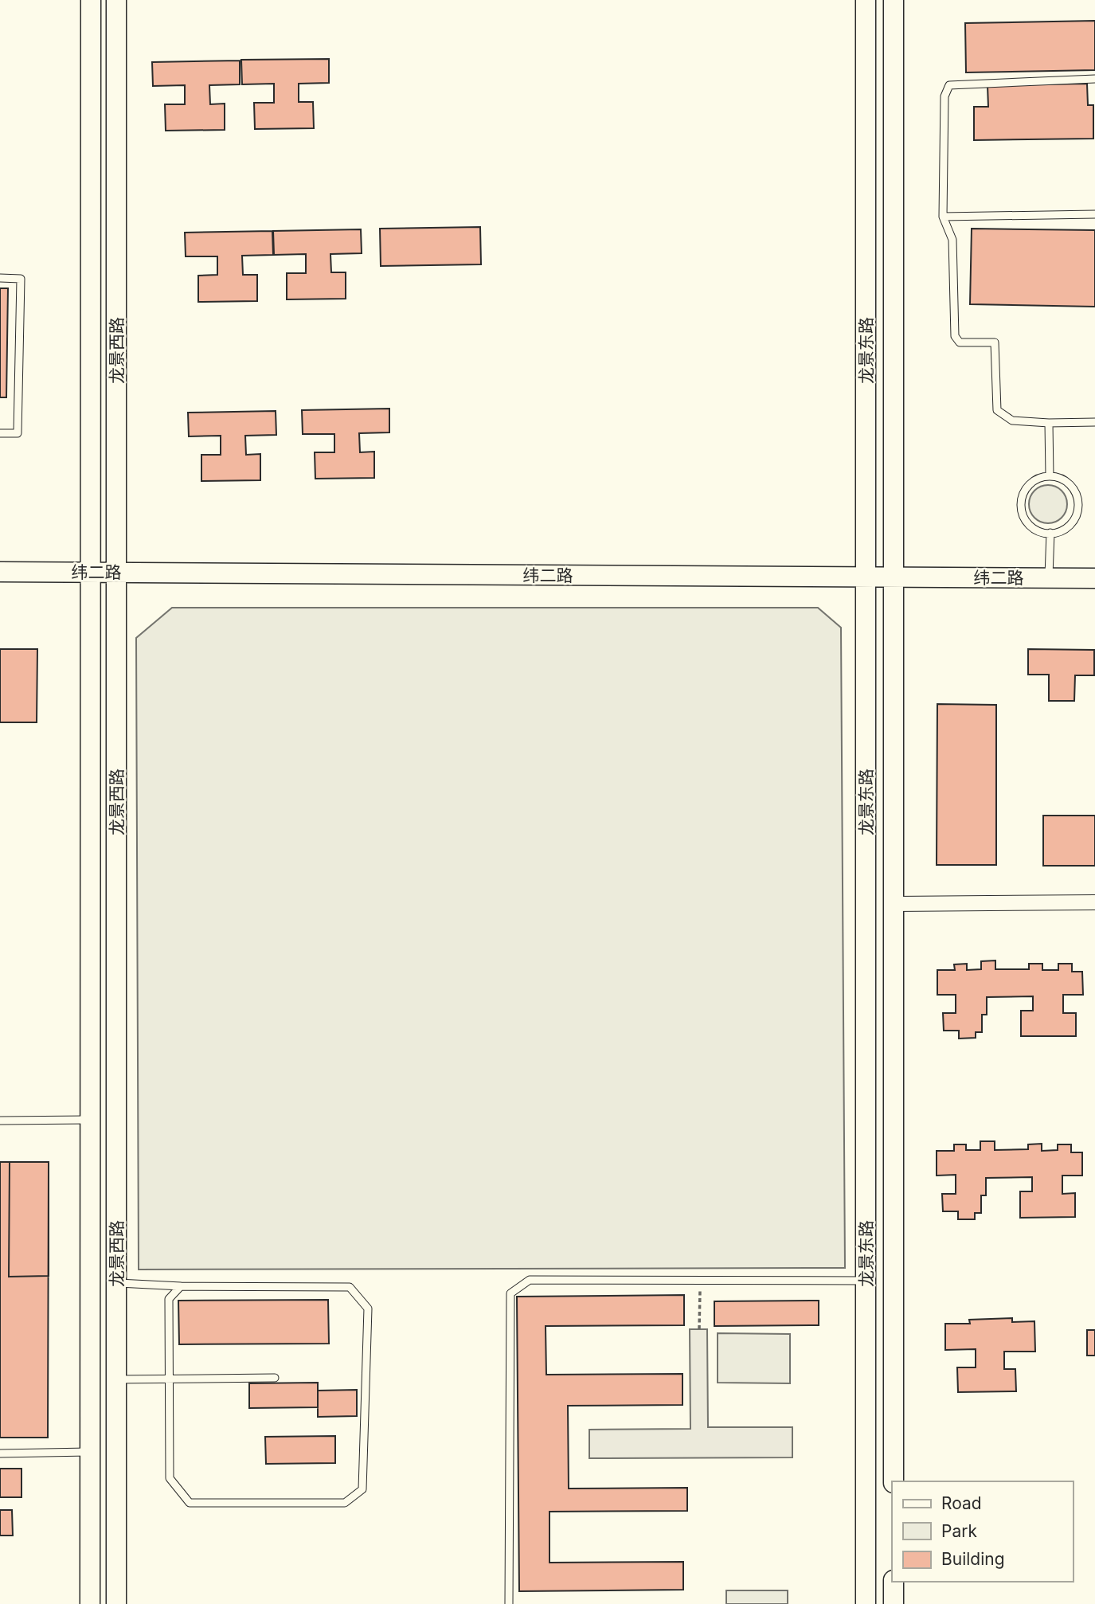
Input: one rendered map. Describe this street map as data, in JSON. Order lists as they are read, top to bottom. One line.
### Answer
{"streets":{"main road":["龙景西路","龙景东路","纬二路"]},"crossings":[["龙景西路","纬二路"],["龙景东路","纬二路"]],"legend":["Road","Park","Building"]}
